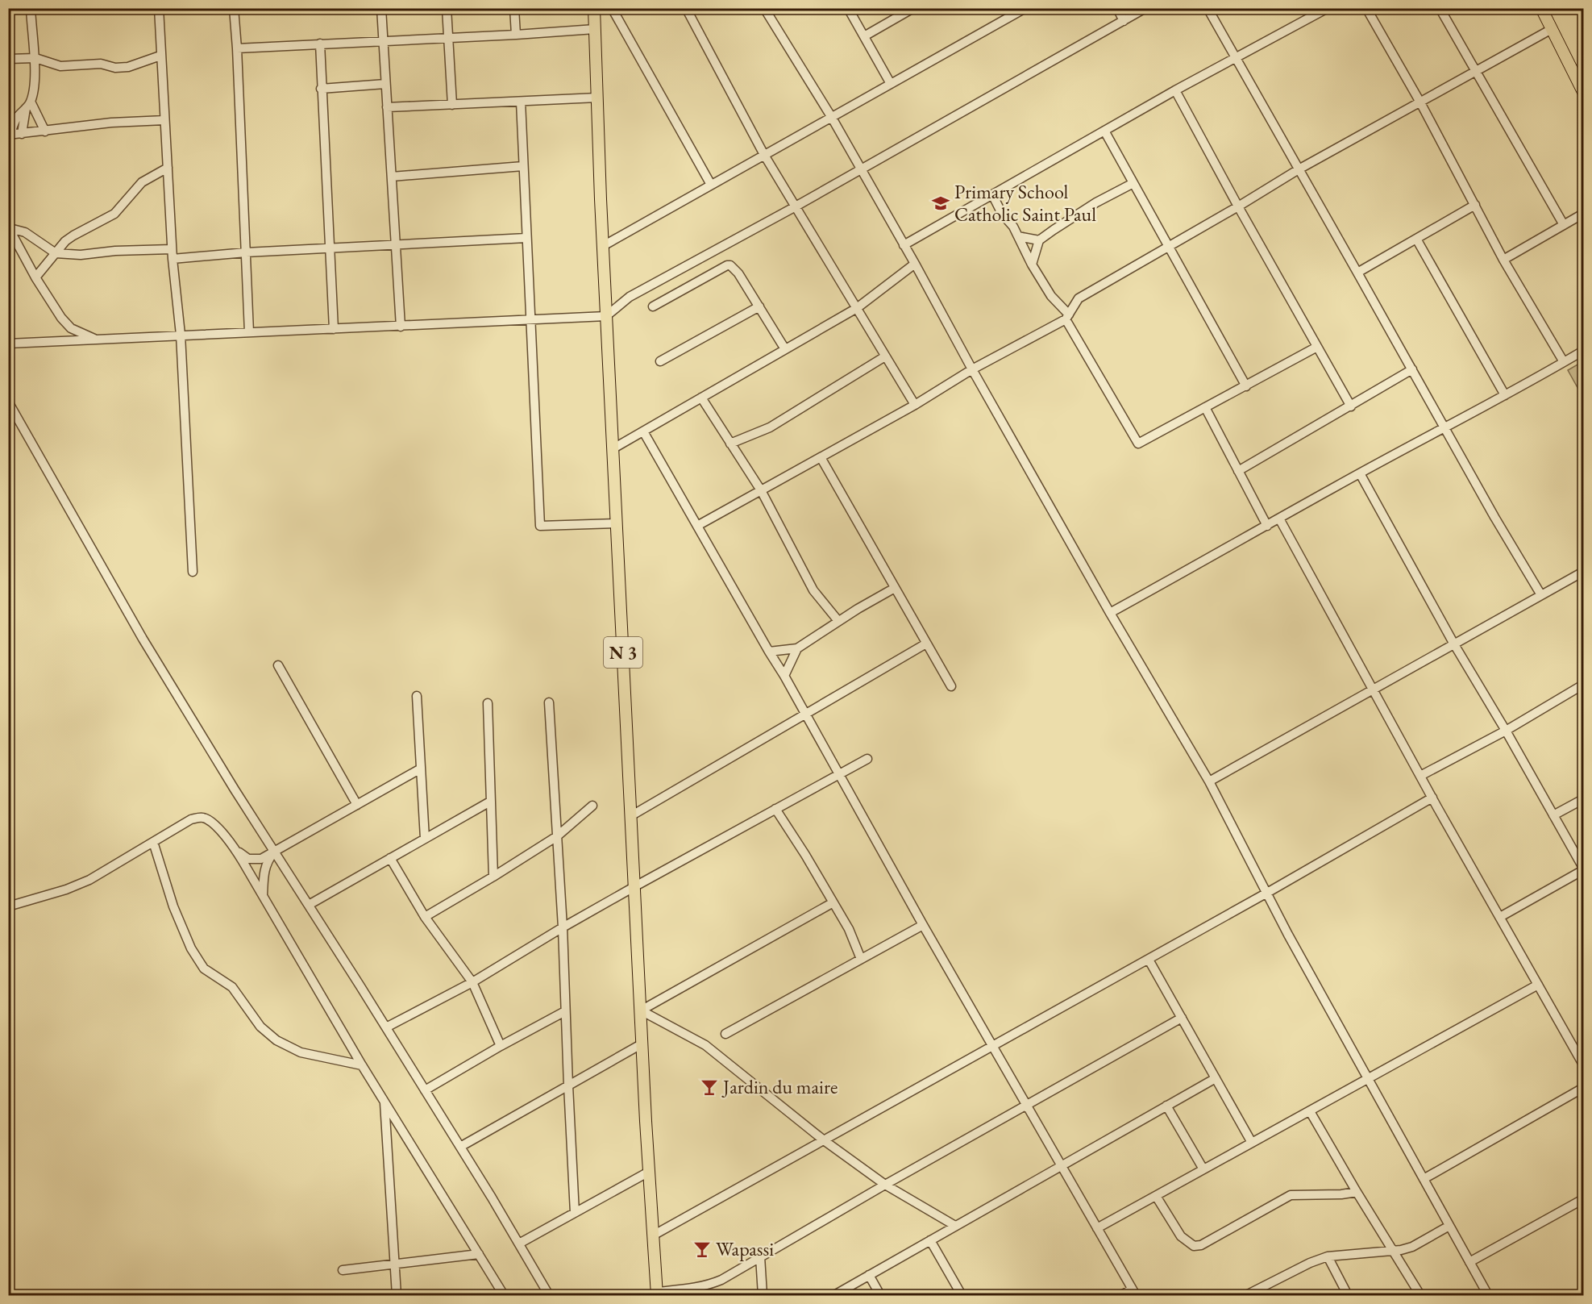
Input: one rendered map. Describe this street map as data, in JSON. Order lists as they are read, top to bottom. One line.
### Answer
{"streets":{"main road":["N 3"]},"places":{"school or university":["Primary School Catholic Saint Paul"],"bar":["Jardin du maire","Wapassi"]}}
